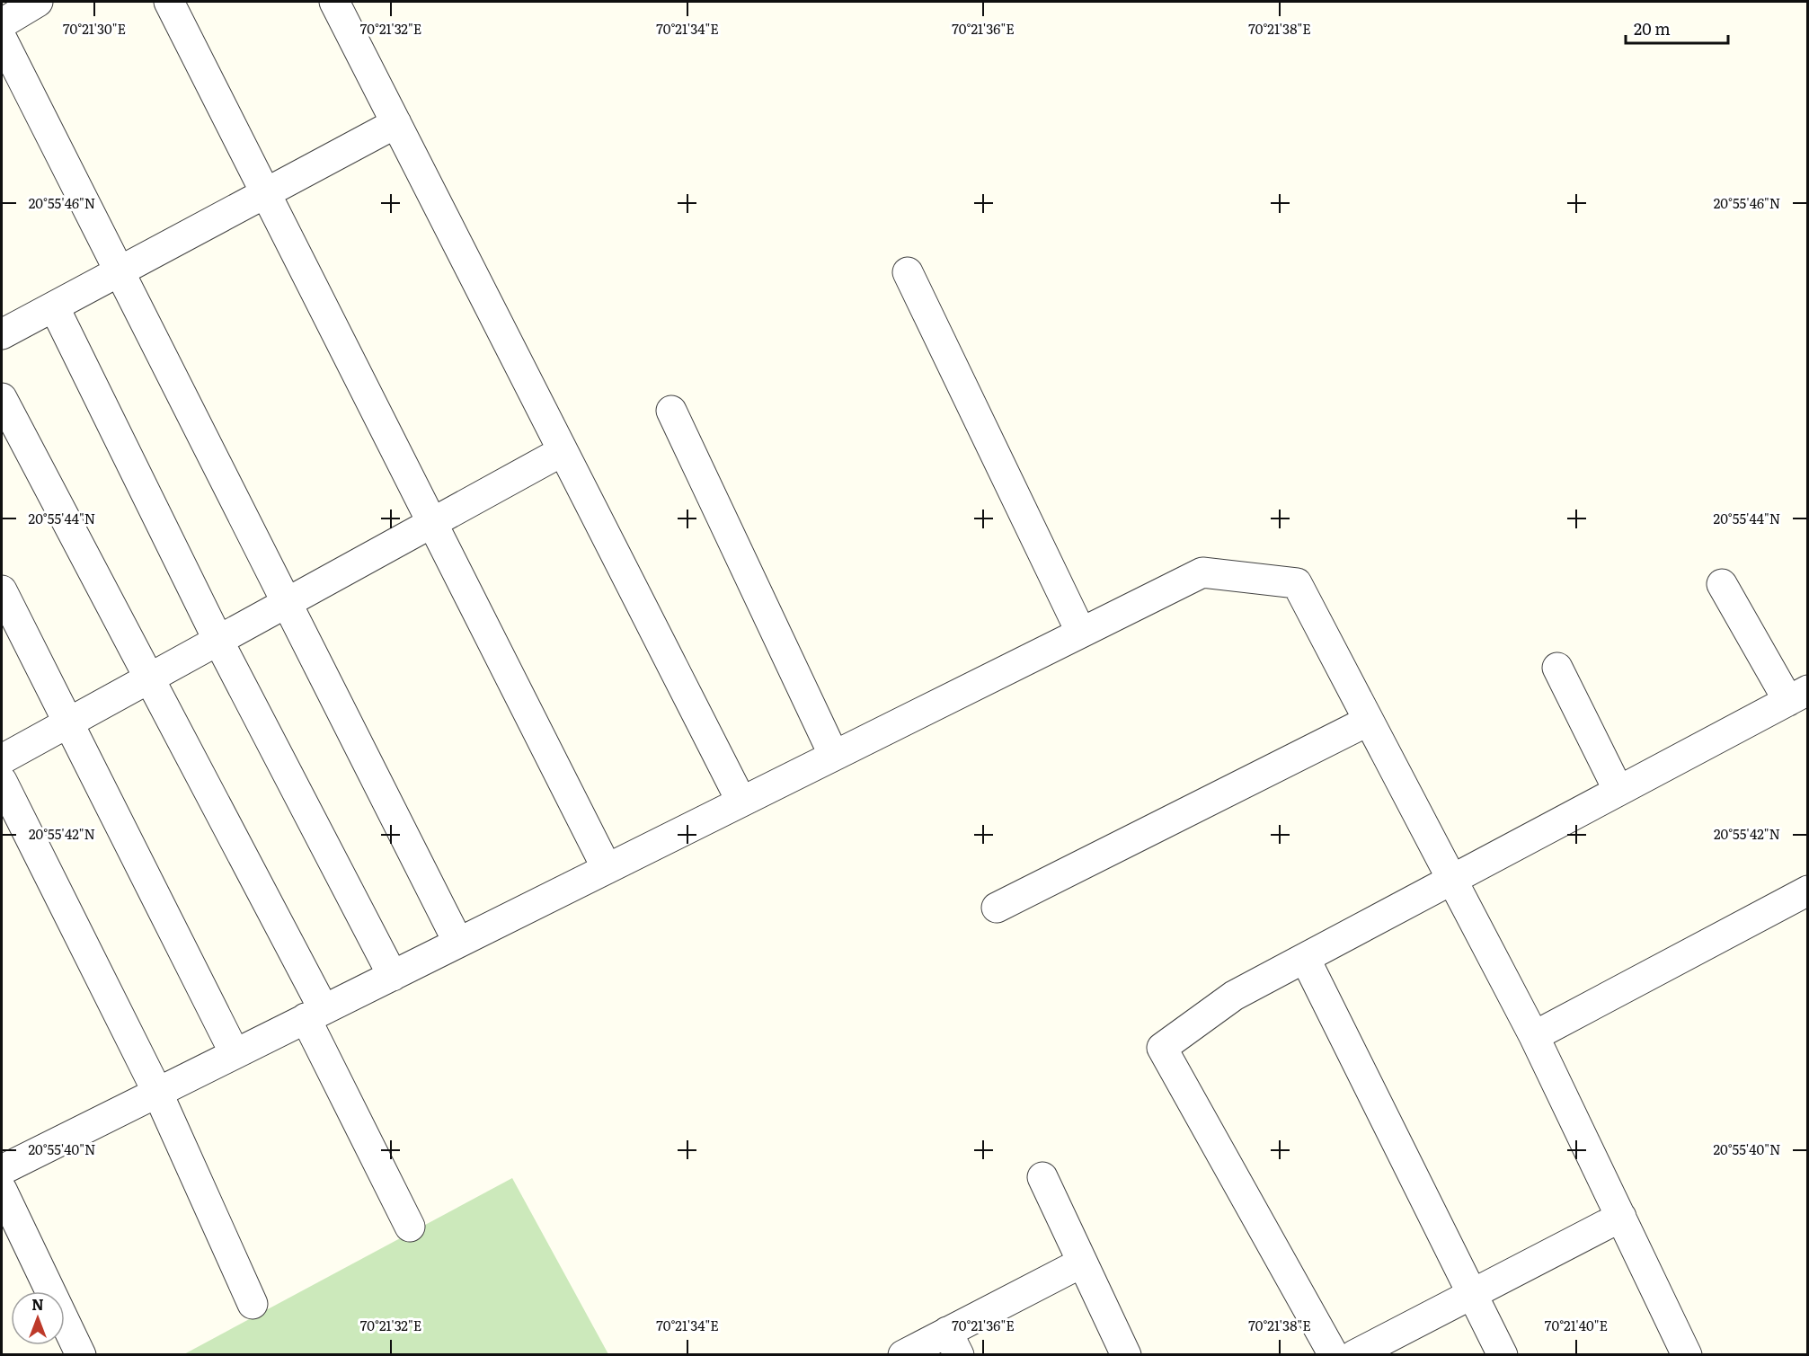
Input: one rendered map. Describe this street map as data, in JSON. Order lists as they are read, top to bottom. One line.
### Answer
{"scale_bar":"20 m","north":"top","coordinates":["70°21'30\"E","70°21'32\"E","70°21'34\"E","70°21'36\"E","70°21'38\"E","20°55'46\"N","20°55'44\"N","20°55'42\"N","20°55'40\"N","70°21'40\"E"]}
